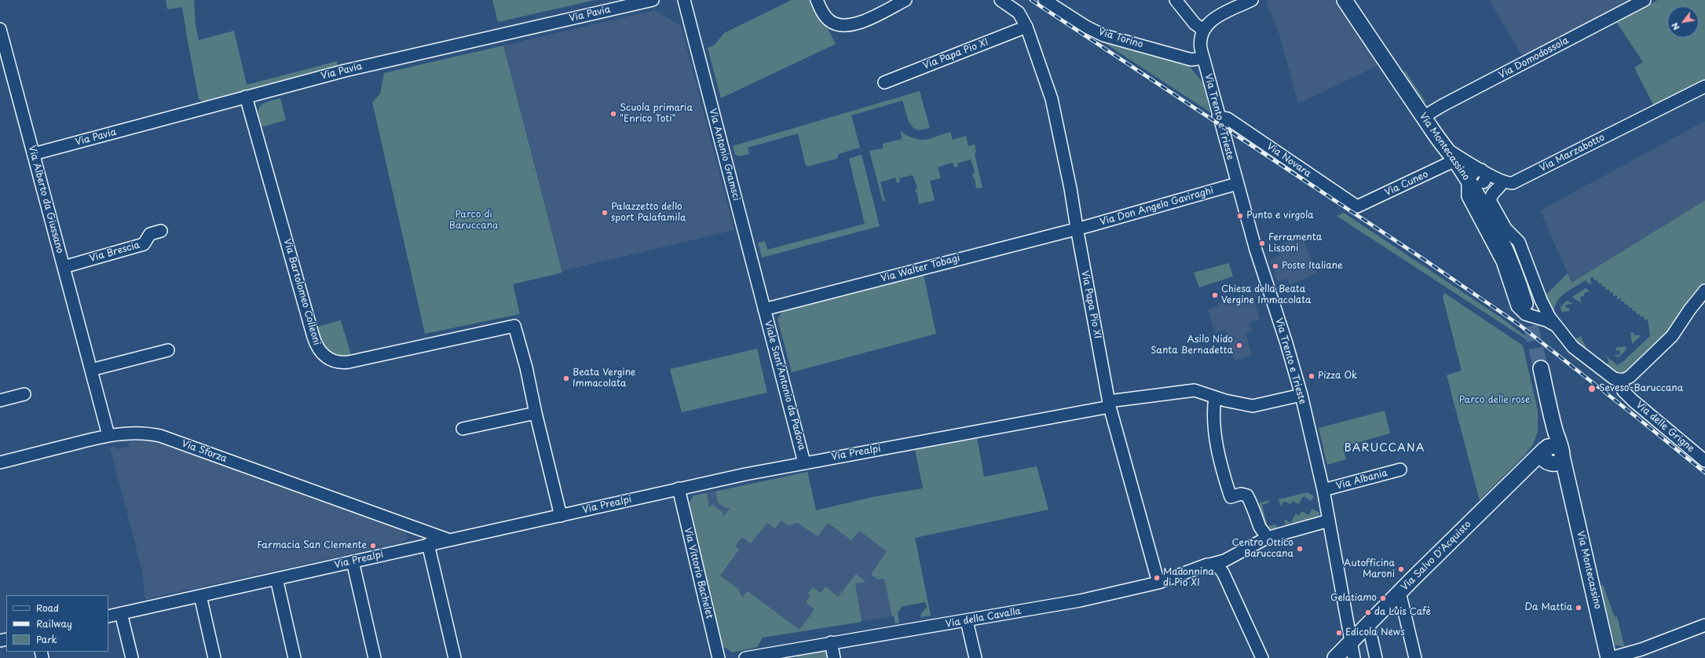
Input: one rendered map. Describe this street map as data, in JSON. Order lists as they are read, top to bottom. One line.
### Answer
{"streets":{"street":["Via Pavia","Via Torino","Via Papa Pio XI","Via Domodossola","Via Trento e Trieste","Via Montecassino","Via Marzabotto","Via Antonio Gramsci","Via Novara","Via Cuneo","Via Alberto da Giussano","Via Don Angelo Gaviraghi","Via Brescia","Via Walter Tobagi","Via Bartolomeo Colleoni","Viale Sant’Antonio da Padova","Via delle Grigne","Via Sforza","Via Prealpi","Via Albania","Via Salvo D'Acquisto","Via Vittorio Bachelet","Via della Cavalla"]},"crossings":[["Via Pavia","Via Alberto da Giussano"],["Via Pavia","Via Bartolomeo Colleoni"],["Via Torino","Via Trento e Trieste"],["Via Papa Pio XI","Via Don Angelo Gaviraghi"],["Via Papa Pio XI","Via Walter Tobagi"],["Via Papa Pio XI","Via Prealpi"],["Via Papa Pio XI","Via della Cavalla"],["Via Domodossola","Via Montecassino"],["Via Trento e Trieste","Via Novara"],["Via Trento e Trieste","Via Don Angelo Gaviraghi"],["Via Trento e Trieste","Via Prealpi"],["Via Trento e Trieste","Via Albania"],["Via Trento e Trieste","Via Salvo D'Acquisto"],["Via Trento e Trieste","Via della Cavalla"],["Via Montecassino","Via Cuneo"],["Via Montecassino","Via Salvo D'Acquisto"],["Via Antonio Gramsci","Via Walter Tobagi"],["Via Antonio Gramsci","Viale Sant’Antonio da Padova"],["Via Novara","Via Cuneo"],["Via Alberto da Giussano","Via Brescia"],["Via Alberto da Giussano","Via Sforza"],["Via Don Angelo Gaviraghi","Via Walter Tobagi"],["Via Walter Tobagi","Viale Sant’Antonio da Padova"],["Via Bartolomeo Colleoni","Via Prealpi"],["Viale Sant’Antonio da Padova","Via Prealpi"],["Via Sforza","Via Prealpi"],["Via Prealpi","Via Vittorio Bachelet"]],"districts":["BARUCCANA"],"parks":["Parco di Baruccana","Parco delle rose"],"places":["Scuola primaria \"Enrico Toti\"","Palazzetto dello sport Palafamila","Punto e virgola","Ferramenta Lissoni","Poste Italiane","Chiesa della Beata Vergine Immacolata","Asilo Nido Santa Bernadetta","Pizza Ok","Beata Vergine Immacolata","Seveso-Baruccana","Farmacia San Clemente","Centro Ottico Baruccana","Autofficina Maroni","Madonnina di Pio XI","Gelatiamo","Da Mattia","da Luis Cafè","Edicola News"],"legend":["Road","Railway","Park"],"north":"bottom left"}
